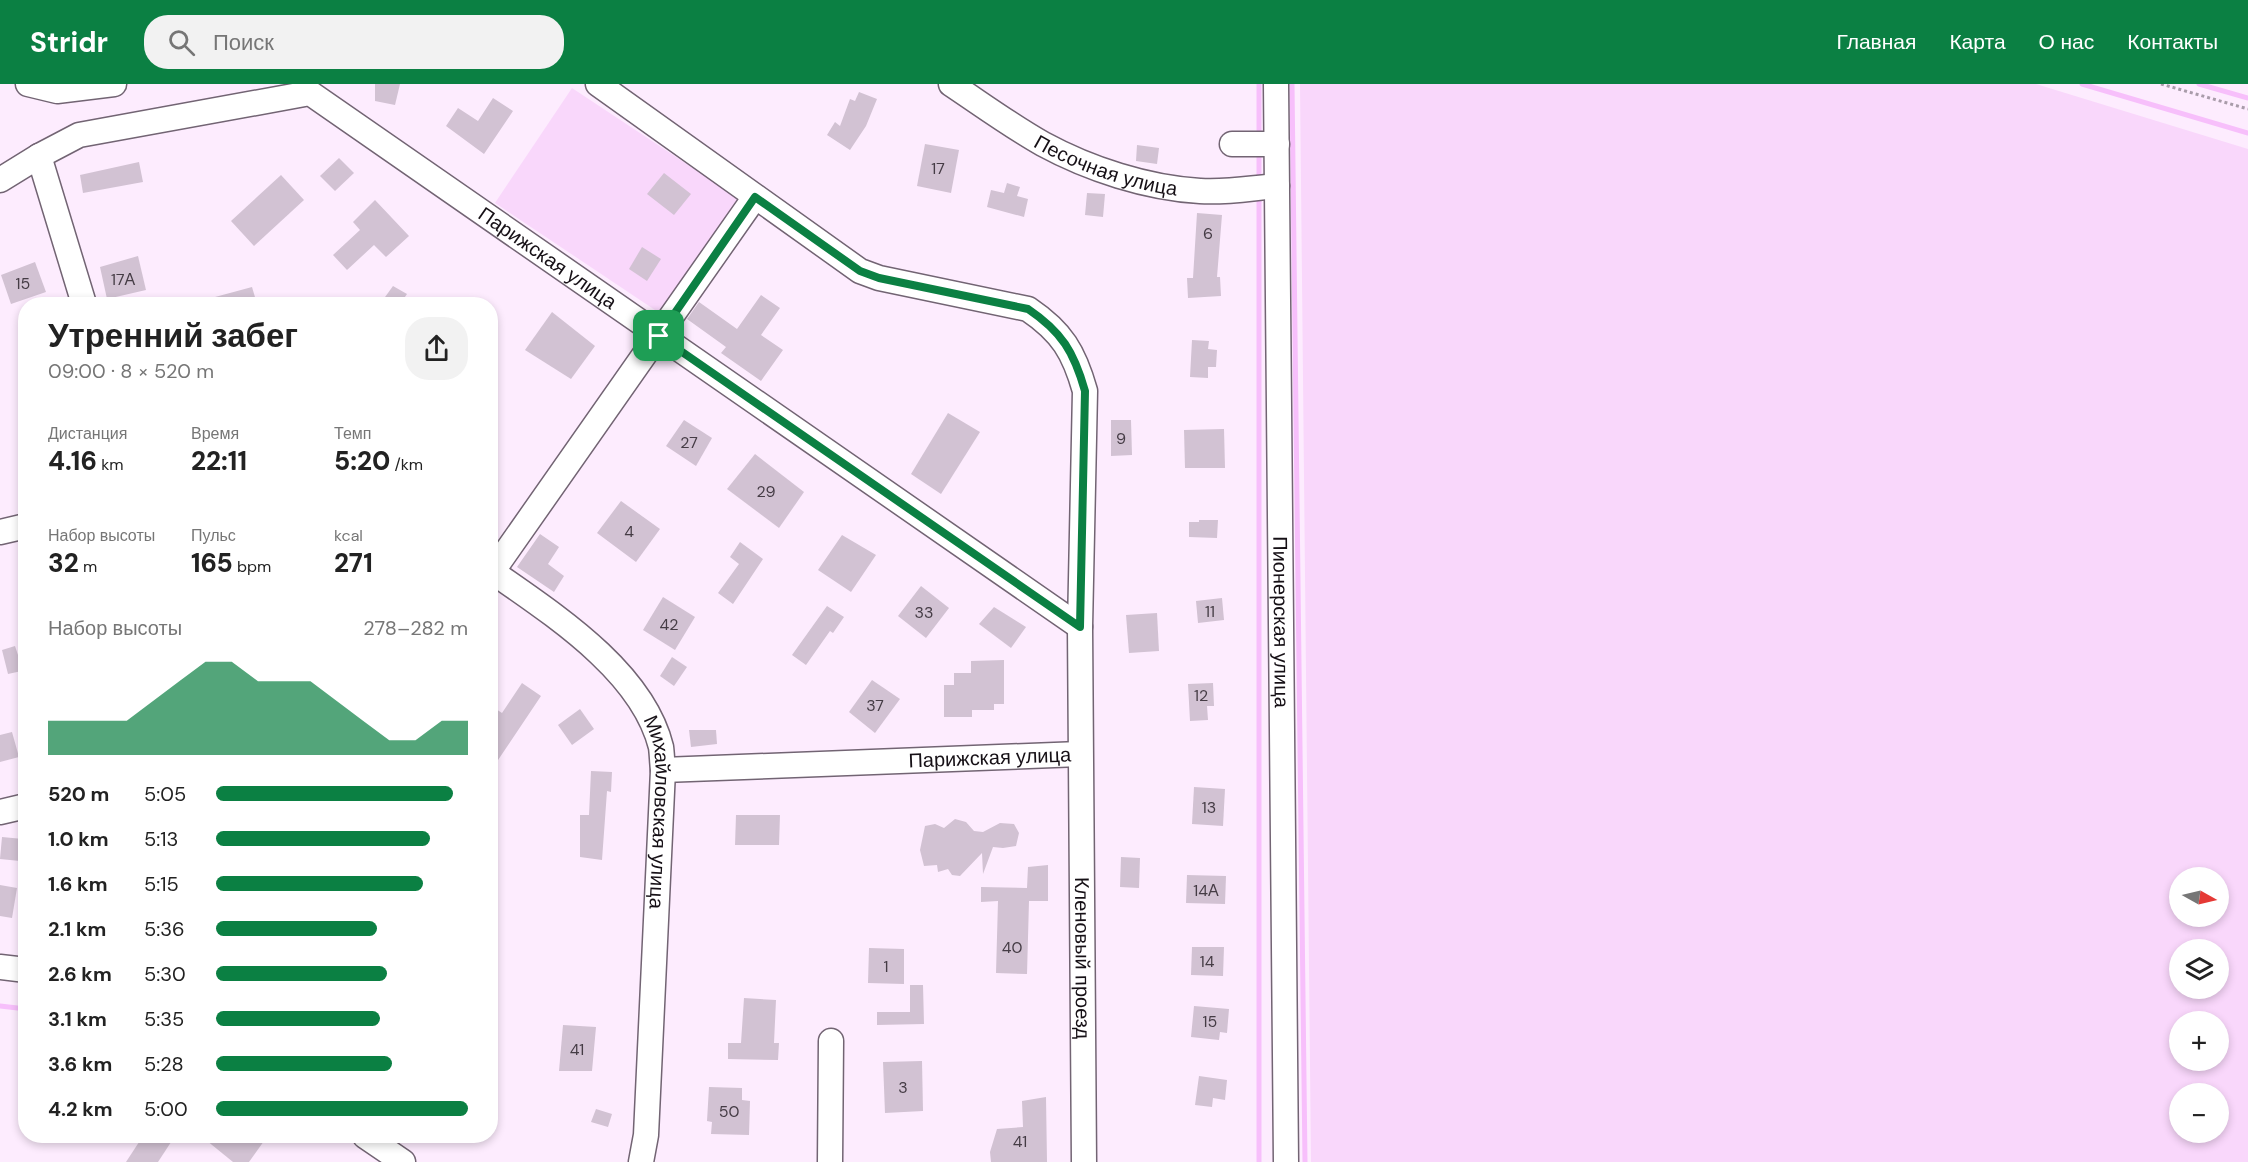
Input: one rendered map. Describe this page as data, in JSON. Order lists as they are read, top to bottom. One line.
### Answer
{"streets":{"street":["Песочная улица","Парижская улица","Пионерская улица","Михайловская улица","Кленовый проезд"]},"crossings":[["Песочная улица","Пионерская улица"],["Парижская улица","Михайловская улица"],["Парижская улица","Кленовый проезд"]],"house_numbers":["17","6","17А","15","9","27","29","4","11","33","42","12","37","13","14А","40","14","1","15","41","3","50","41"],"north":"right","page":{"header":"Stridr","search":"Поиск","nav":["Главная","Карта","О нас","Контакты"],"heading":["Утренний забег","09:00 · 8 × 520 m"],"stats":[["Дистанция","4.16 km"],["Время","22:11"],["Темп","5:20 /km"],["Набор высоты","32 m"],["Пульс","165 bpm"],["kcal","271"]],"chart":["Набор высоты","278–282 m"],"list":[{"name":"520 m","note":"5:05"},{"name":"1.0 km","note":"5:13"},{"name":"1.6 km","note":"5:15"},{"name":"2.1 km","note":"5:36"},{"name":"2.6 km","note":"5:30"},{"name":"3.1 km","note":"5:35"},{"name":"3.6 km","note":"5:28"},{"name":"4.2 km","note":"5:00"}],"map_buttons":["+","−"]}}
